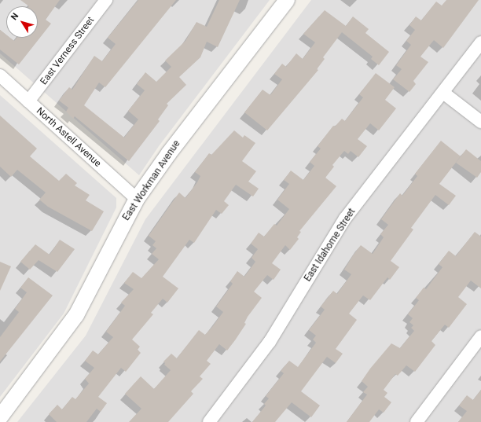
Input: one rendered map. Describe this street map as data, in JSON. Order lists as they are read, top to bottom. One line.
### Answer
{"streets":{"street":["East Verness Street","North Astell Avenue","East Workman Avenue","East Idahome Street"]},"crossings":[["East Verness Street","North Astell Avenue"],["North Astell Avenue","East Workman Avenue"]],"north":"top left"}
